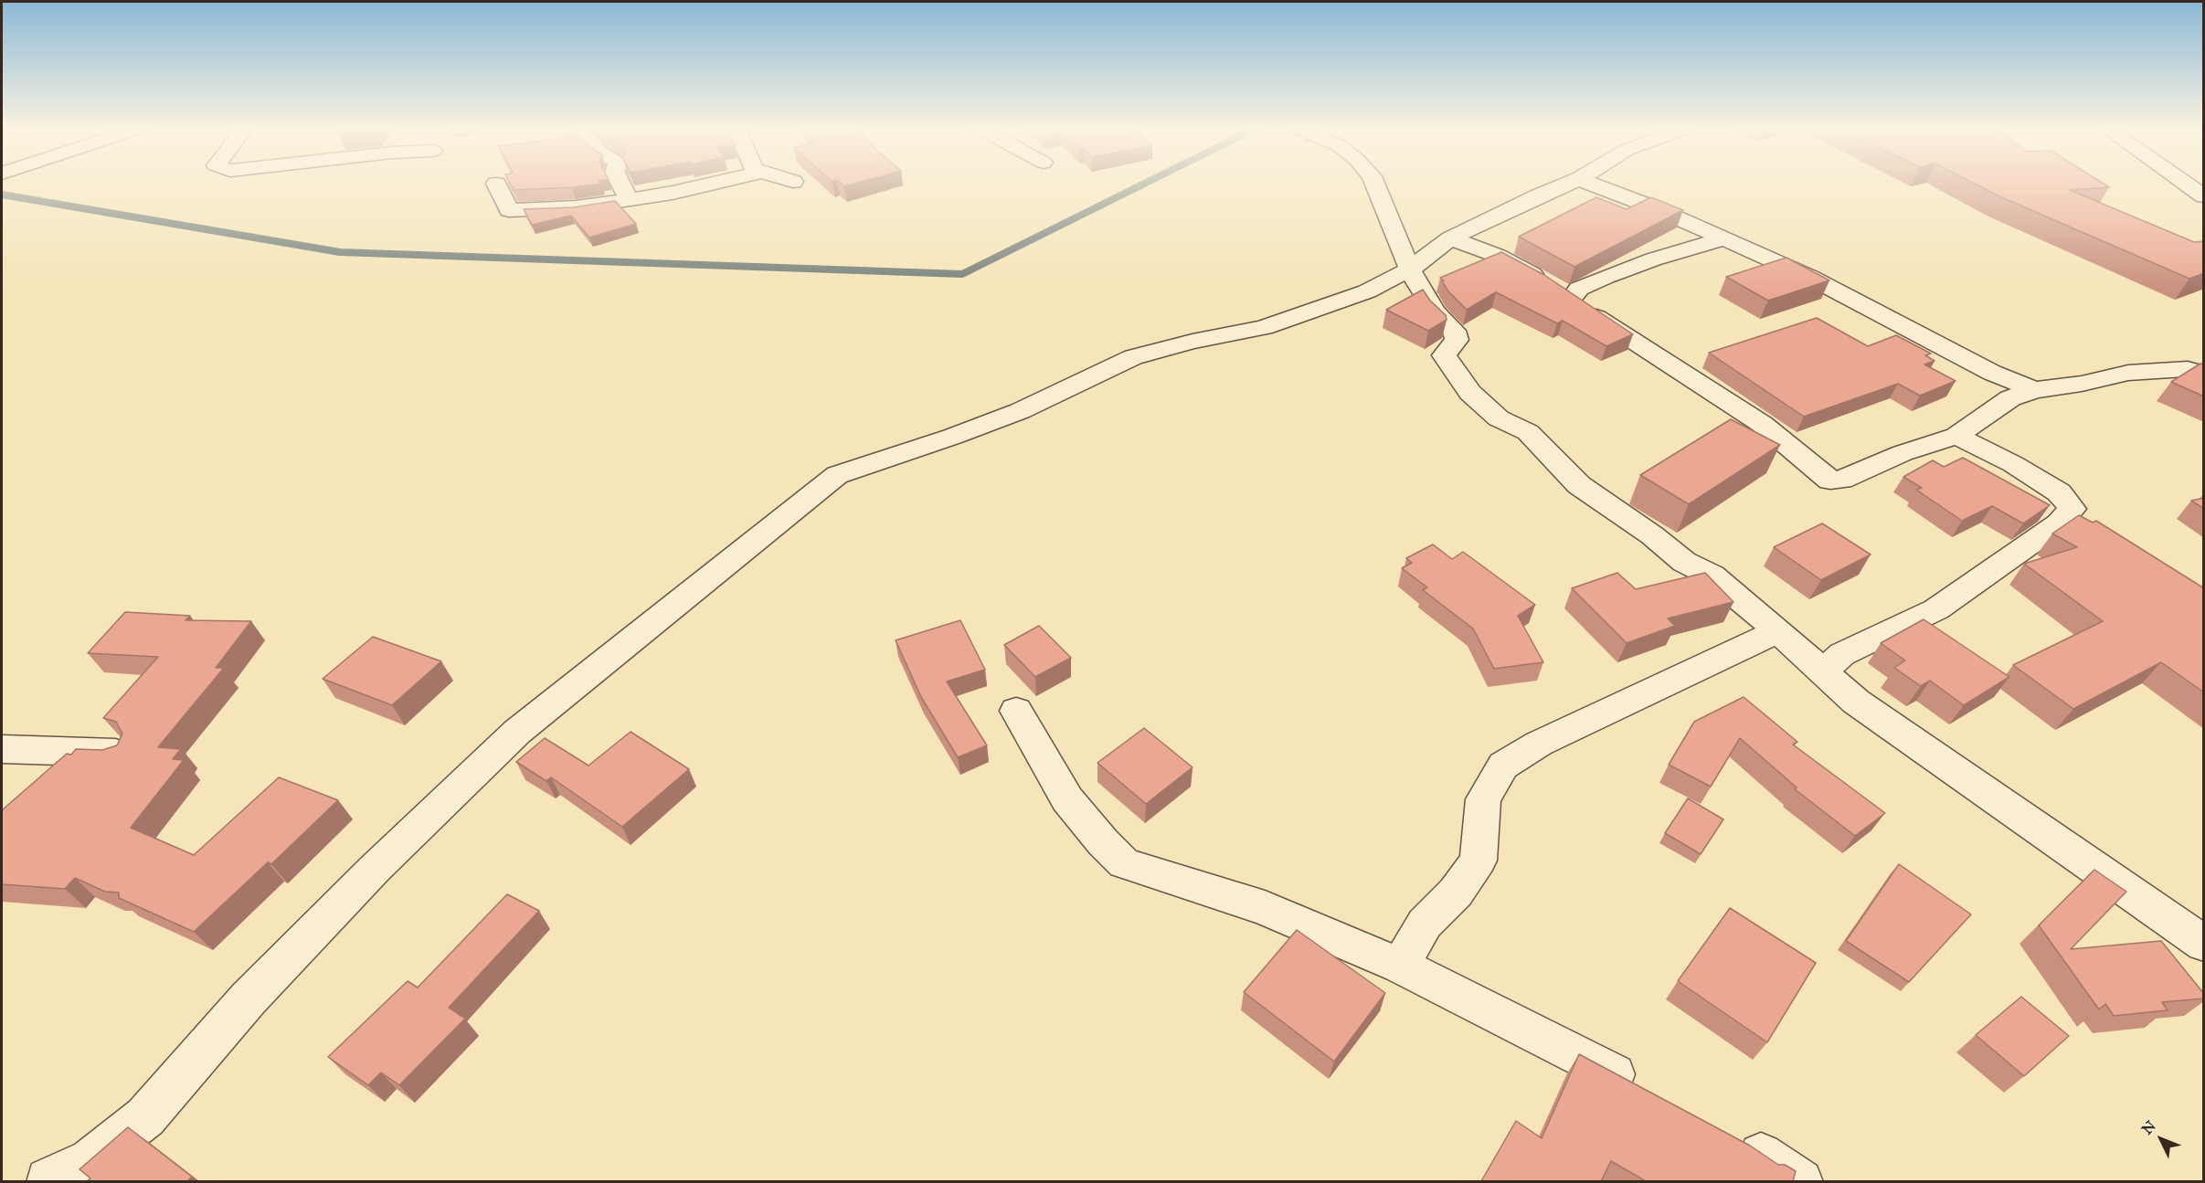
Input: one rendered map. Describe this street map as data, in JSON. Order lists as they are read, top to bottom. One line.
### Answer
{"north":"top left"}
